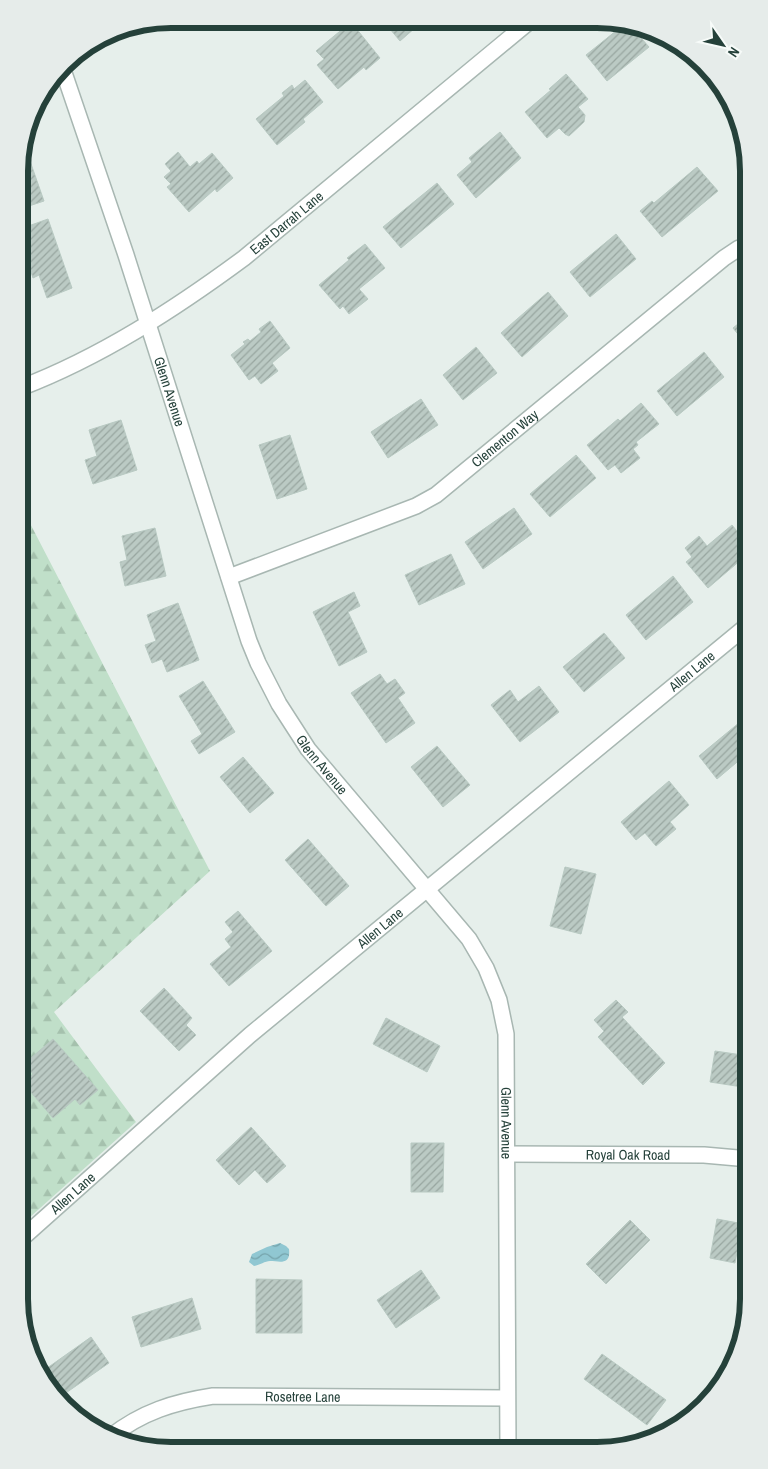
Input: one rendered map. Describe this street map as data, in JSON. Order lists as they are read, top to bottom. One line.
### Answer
{"streets":{"street":["East Darrah Lane","Glenn Avenue","Clementon Way","Allen Lane","Royal Oak Road","Rosetree Lane"]},"crossings":[["East Darrah Lane","Glenn Avenue"],["Glenn Avenue","Clementon Way"],["Glenn Avenue","Allen Lane"],["Glenn Avenue","Royal Oak Road"],["Glenn Avenue","Rosetree Lane"]],"north":"bottom right"}
